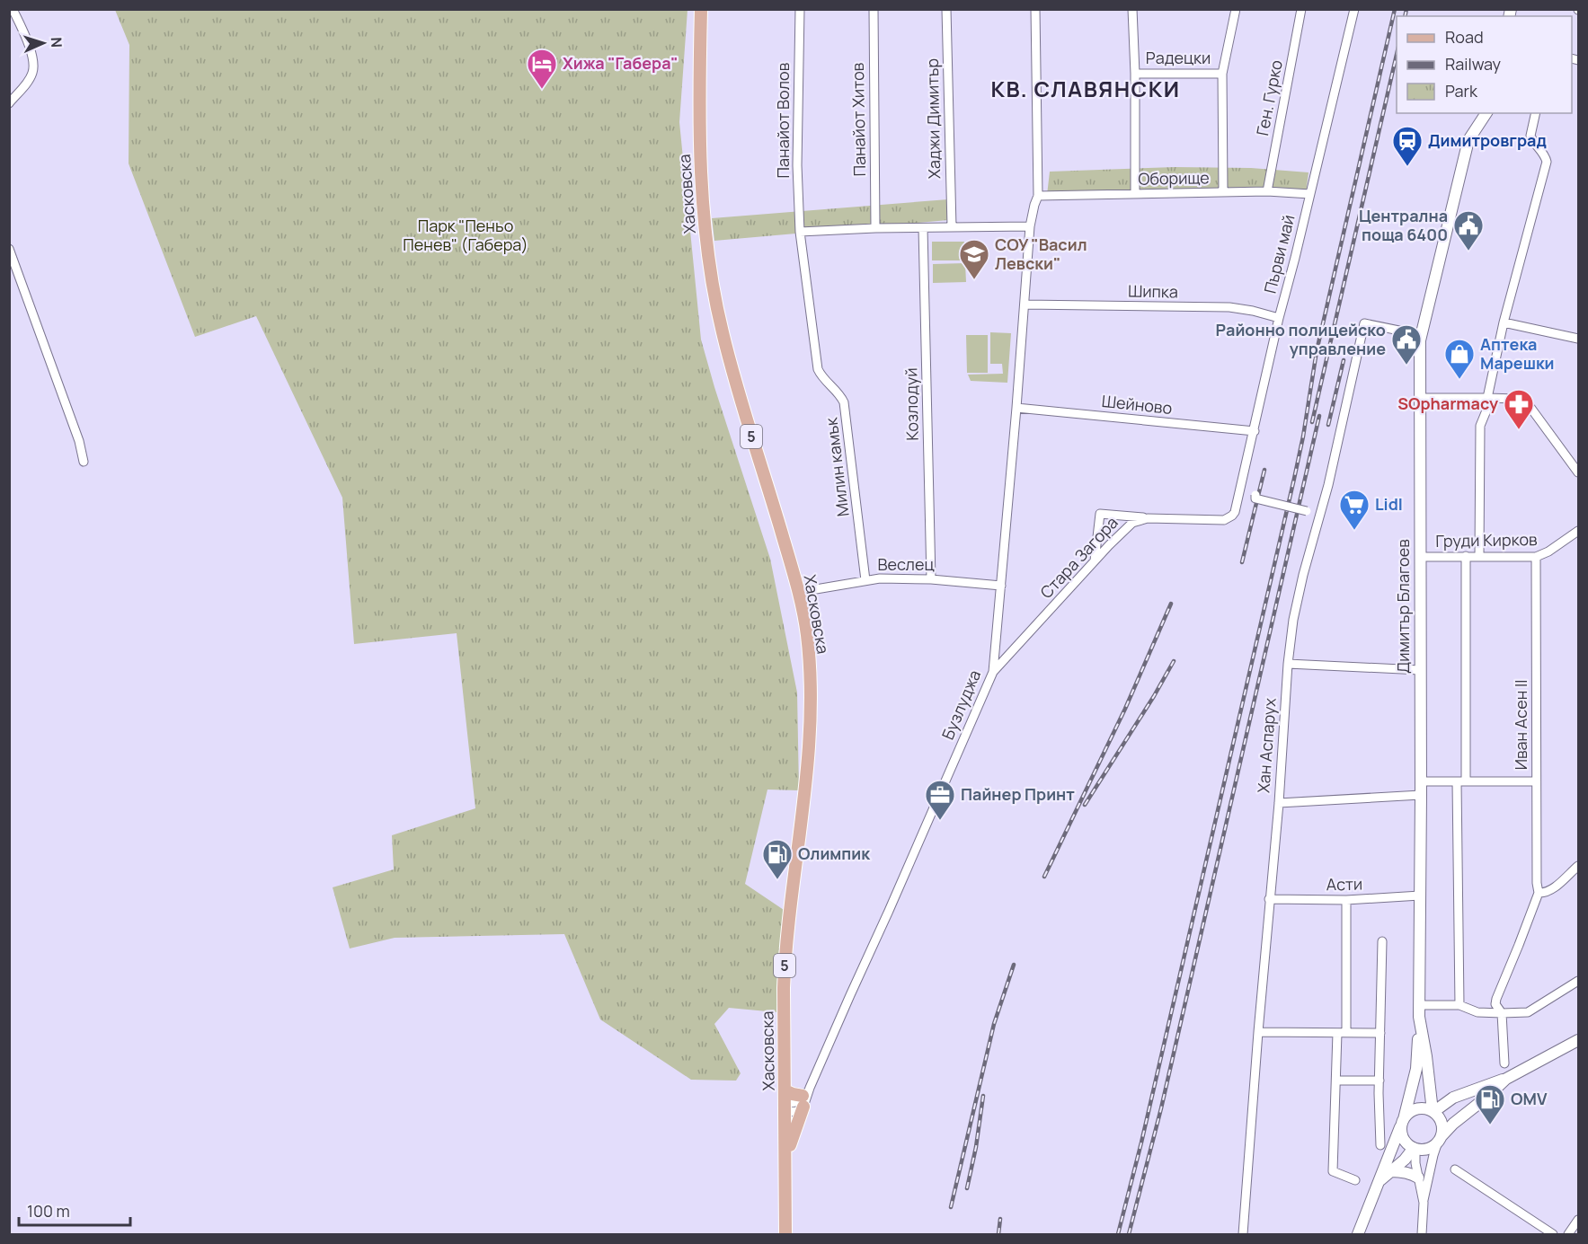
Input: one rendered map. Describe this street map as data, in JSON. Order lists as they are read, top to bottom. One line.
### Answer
{"streets":{"main road":["Хасковска","5"],"street":["Радецки","Ген. Гурко","Хаджи Димитър","Панайот Хитов","Панайот Волов","Оборище","Първи май","Шипка","Козлодуй","Шейново","Милин камък","Груди Кирков","Стара Загора","Веслец","Димитър Благоев","Бузлуджа","Иван Асен II","Хан Аспарух","Асти"]},"crossings":[["Ген. Гурко","Оборище"],["Панайот Волов","Милин камък"],["Оборище","Първи май"],["Оборище","Бузлуджа"],["Първи май","Шипка"],["Първи май","Шейново"],["Първи май","Стара Загора"],["Шипка","Бузлуджа"],["Козлодуй","Веслец"],["Шейново","Бузлуджа"],["Милин камък","Веслец"],["Груди Кирков","Димитър Благоев"],["Груди Кирков","Иван Асен II"],["Стара Загора","Бузлуджа"],["Веслец","Бузлуджа"],["Димитър Благоев","Хан Аспарух"],["Димитър Благоев","Асти"],["Хан Аспарух","Асти"]],"districts":["КВ. СЛАВЯНСКИ"],"parks":["Парк \"Пеньо Пенев\" (Габера)"],"places":{"hotel":["Хижа \"Габера\""],"station":["Димитровград"],"public building":["Централна поща 6400","Районно полицейско управление"],"school or university":["СОУ \"Васил Левски\""],"shop":["Аптека Марешки"],"pharmacy":["SOpharmacy"],"supermarket":["Lidl"],"office":["Пайнер Принт"],"fuel station":["Олимпик","OMV"]},"legend":["Road","Railway","Park"],"scale_bar":"100 m","north":"right"}
